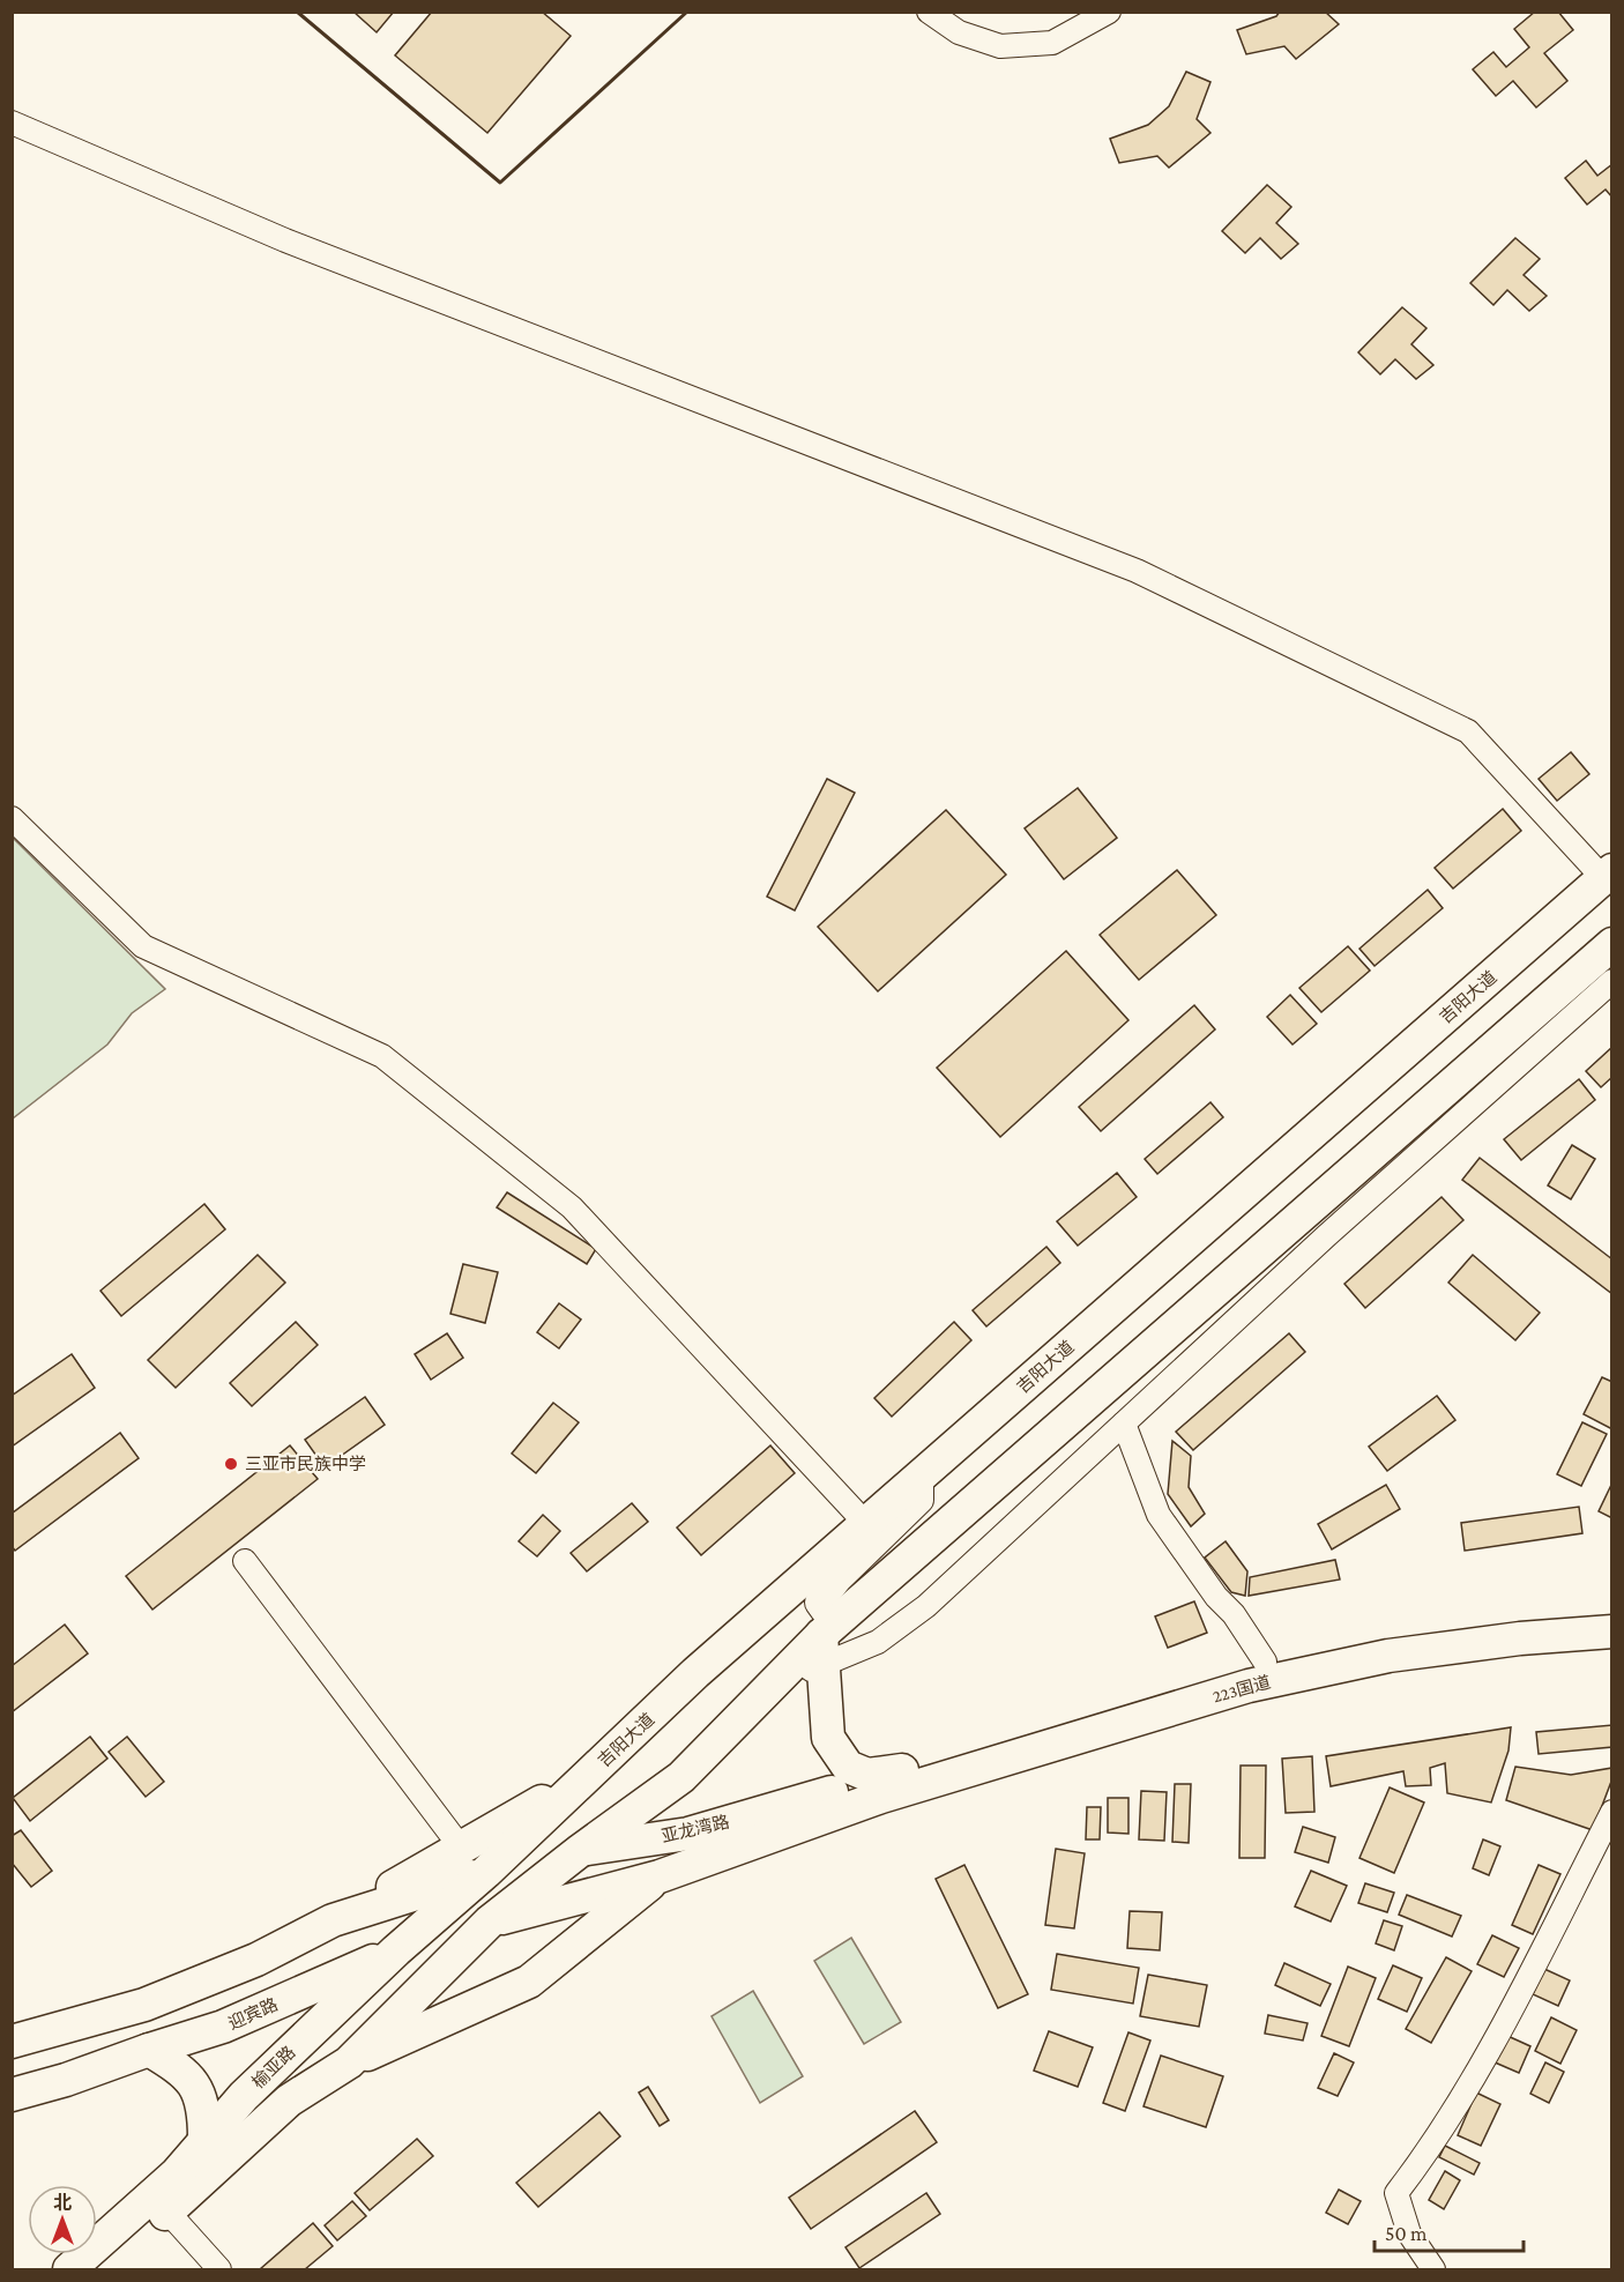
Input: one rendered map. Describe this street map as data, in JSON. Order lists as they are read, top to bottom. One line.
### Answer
{"streets":{"highway":["吉阳大道","223国道","亚龙湾路","迎宾路","榆亚路"]},"crossings":[["吉阳大道","亚龙湾路"],["吉阳大道","榆亚路"],["223国道","亚龙湾路"],["亚龙湾路","迎宾路"],["亚龙湾路","榆亚路"],["迎宾路","榆亚路"]],"places":["三亚市民族中学"],"scale_bar":"50 m","north":"top"}
